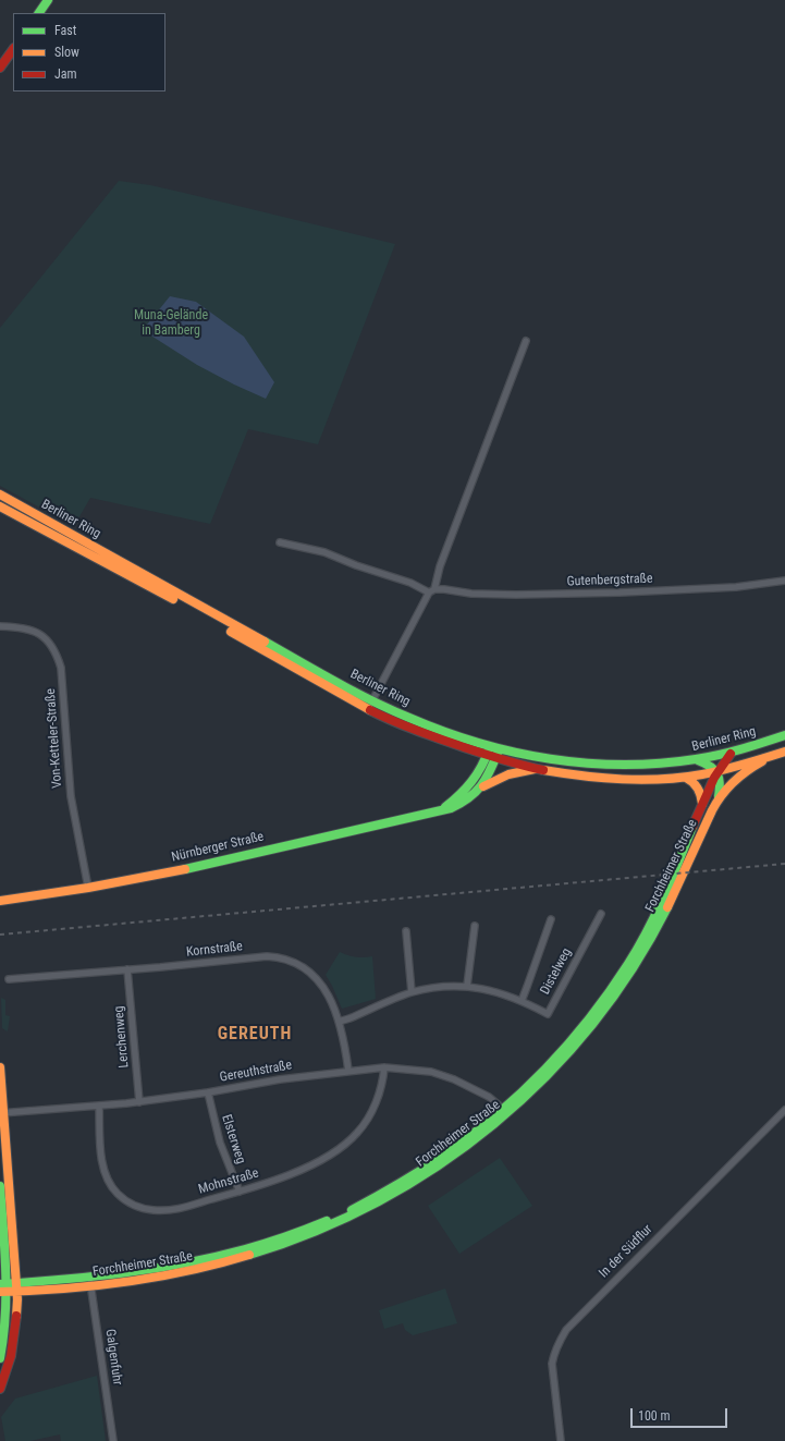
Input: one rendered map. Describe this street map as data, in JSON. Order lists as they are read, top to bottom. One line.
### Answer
{"streets":{"street":["Berliner Ring","Gutenbergstraße","Von-Ketteler-Straße","Nürnberger Straße","Forchheimer Straße","Kornstraße","Distelweg","Lerchenweg","Gereuthstraße","Elsterweg","Mohnstraße","In der Südflur","Galgenfuhr"]},"crossings":[["Berliner Ring","Nürnberger Straße"],["Berliner Ring","Forchheimer Straße"],["Von-Ketteler-Straße","Nürnberger Straße"],["Forchheimer Straße","Gereuthstraße"],["Forchheimer Straße","Galgenfuhr"],["Kornstraße","Distelweg"],["Kornstraße","Lerchenweg"],["Kornstraße","Gereuthstraße"],["Lerchenweg","Gereuthstraße"],["Gereuthstraße","Elsterweg"],["Gereuthstraße","Mohnstraße"],["Elsterweg","Mohnstraße"]],"districts":["GEREUTH"],"parks":["Muna-Gelände in Bamberg"],"legend":["Fast","Slow","Jam"],"scale_bar":"100 m"}
